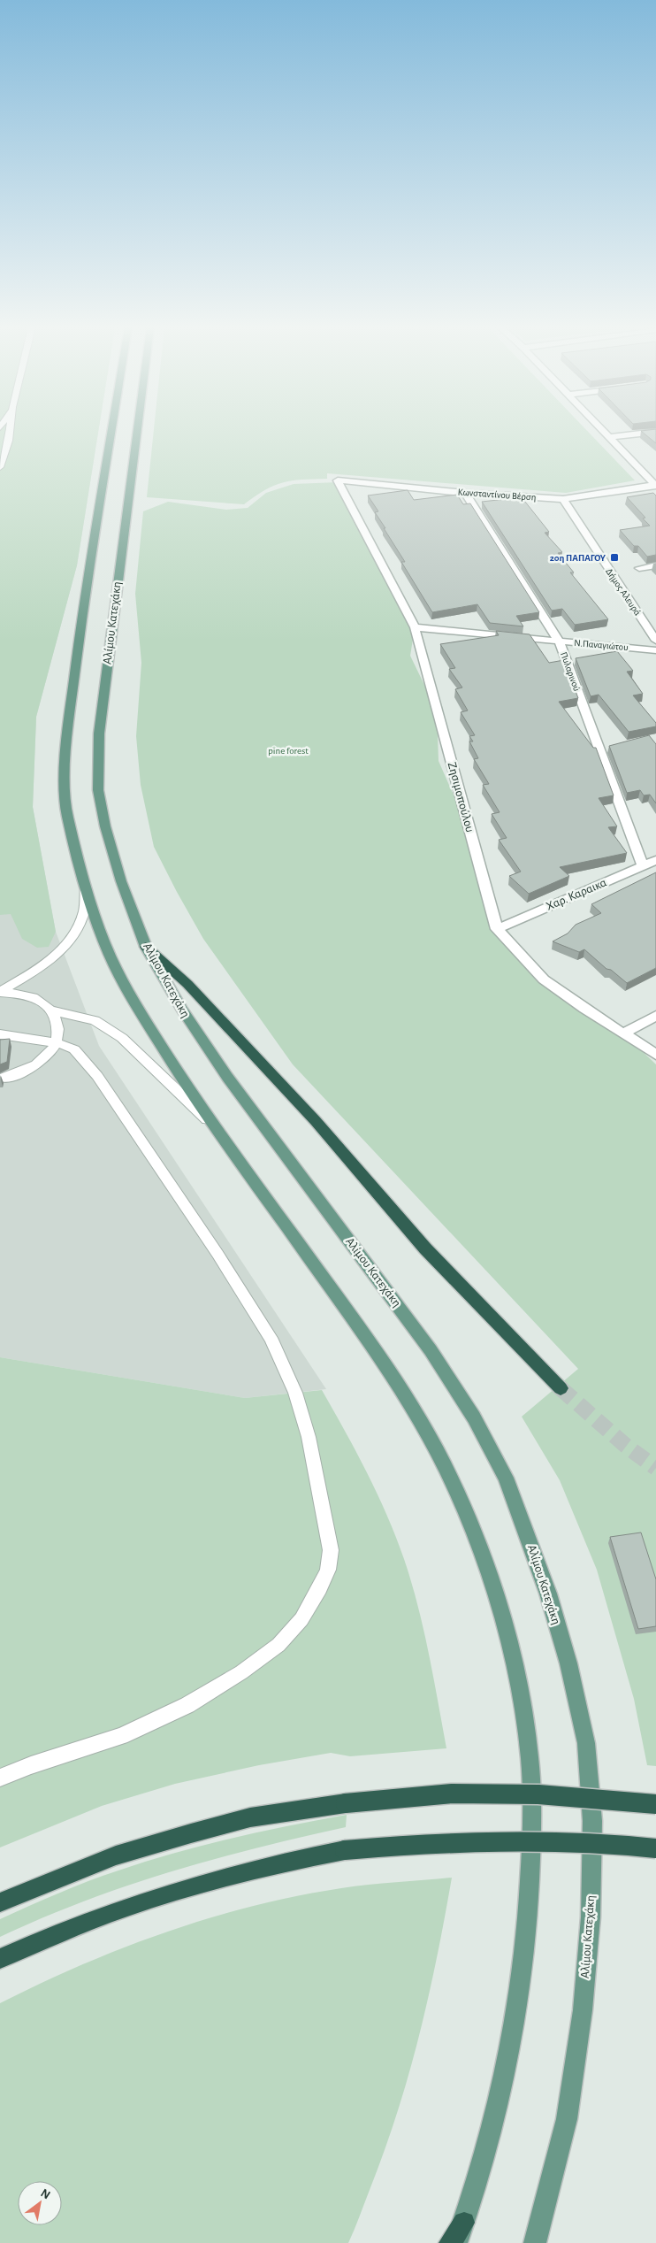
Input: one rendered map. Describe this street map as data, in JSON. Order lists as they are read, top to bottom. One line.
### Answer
{"streets":{"main road":["Αλίμου Κατεχάκη"],"street":["Κωνσταντίνου Βέρση","Δήμος Αλευρά","Ν.Παναγιώτου","Πυλαρινού","Ζησιμοπούλου","Χαρ. Καραικα"]},"crossings":[["Κωνσταντίνου Βέρση","Δήμος Αλευρά"],["Κωνσταντίνου Βέρση","Πυλαρινού"],["Κωνσταντίνου Βέρση","Ζησιμοπούλου"],["Ν.Παναγιώτου","Πυλαρινού"],["Ν.Παναγιώτου","Ζησιμοπούλου"],["Πυλαρινού","Χαρ. Καραικα"],["Ζησιμοπούλου","Χαρ. Καραικα"]],"parks":["pine forest"],"places":{"transit":["20η ΠΑΠΑΓΟΥ"]},"north":"top right"}
